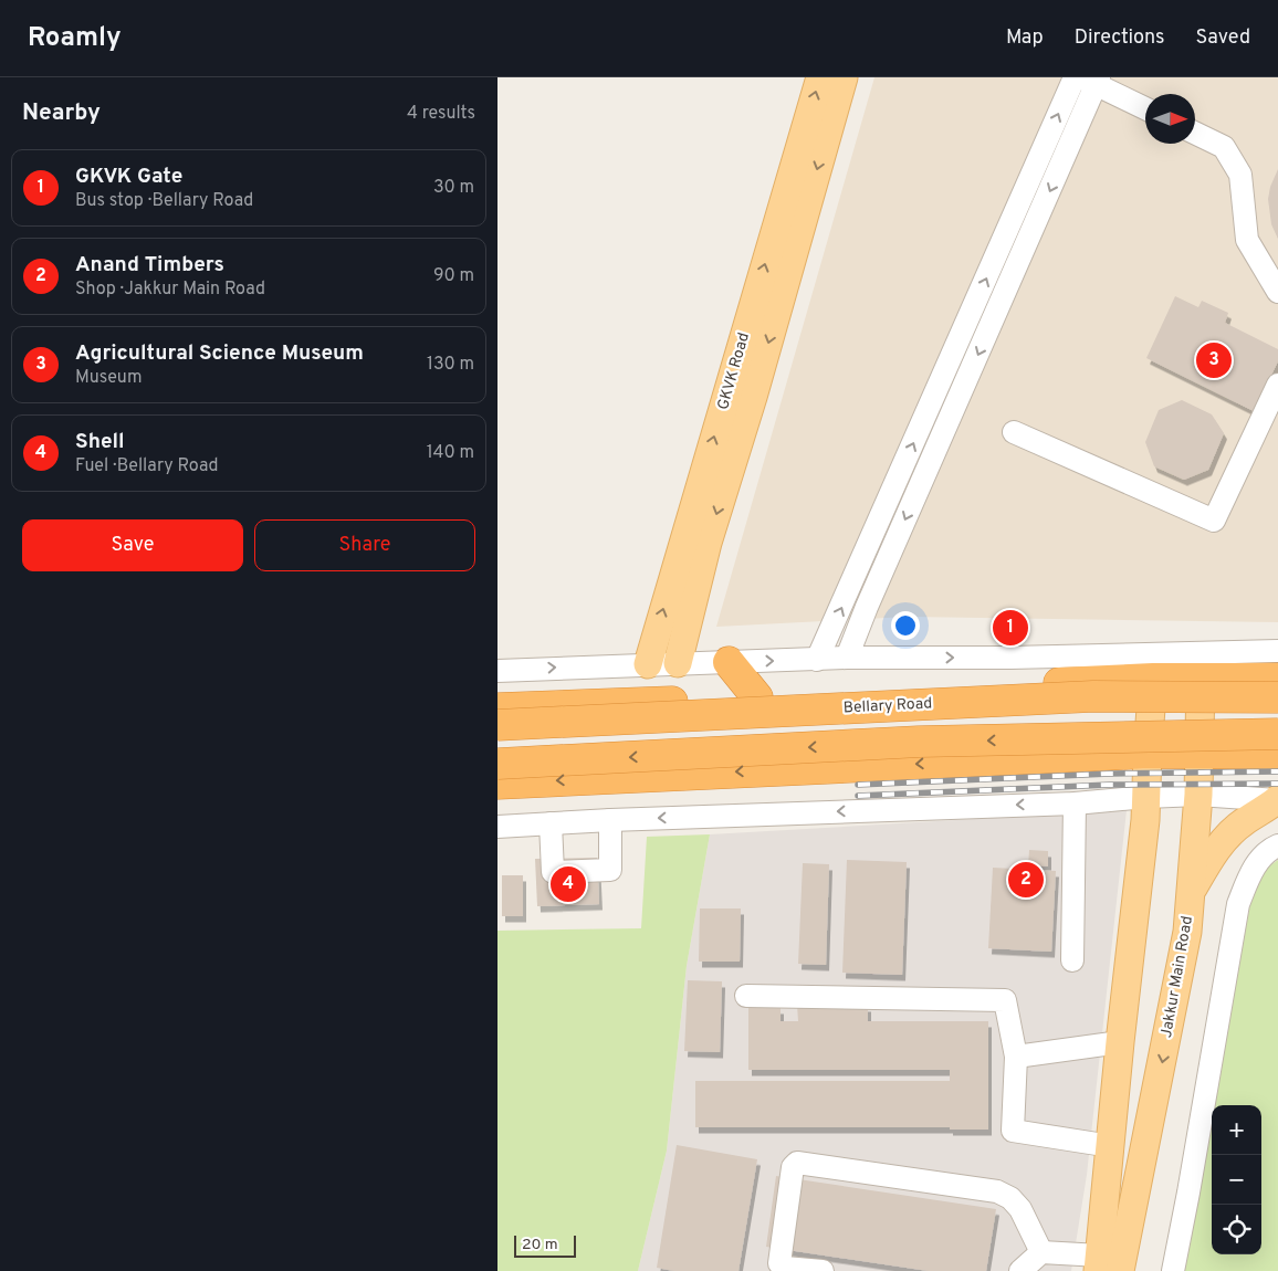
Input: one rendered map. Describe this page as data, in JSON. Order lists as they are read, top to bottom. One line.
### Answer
{"streets":{"highway":["Bellary Road"],"main road":["GKVK Road","Jakkur Main Road"]},"crossings":[["Bellary Road","Jakkur Main Road"]],"scale_bar":"20 m","north":"right","page":{"header":"Roamly","nav":["Map","Directions","Saved"],"heading":["Nearby","4 results"],"list":[{"mark":"1","name":"GKVK Gate","note":"Bus stop · Bellary Road","value":"30 m"},{"mark":"2","name":"Anand Timbers","note":"Shop · Jakkur Main Road","value":"90 m"},{"mark":"3","name":"Agricultural Science Museum","note":"Museum","value":"130 m"},{"mark":"4","name":"Shell","note":"Fuel · Bellary Road","value":"140 m"}],"pins":["3","1","2","4"],"buttons":["Save","Share"],"map_buttons":["+","−"],"scale":"20 m"}}
